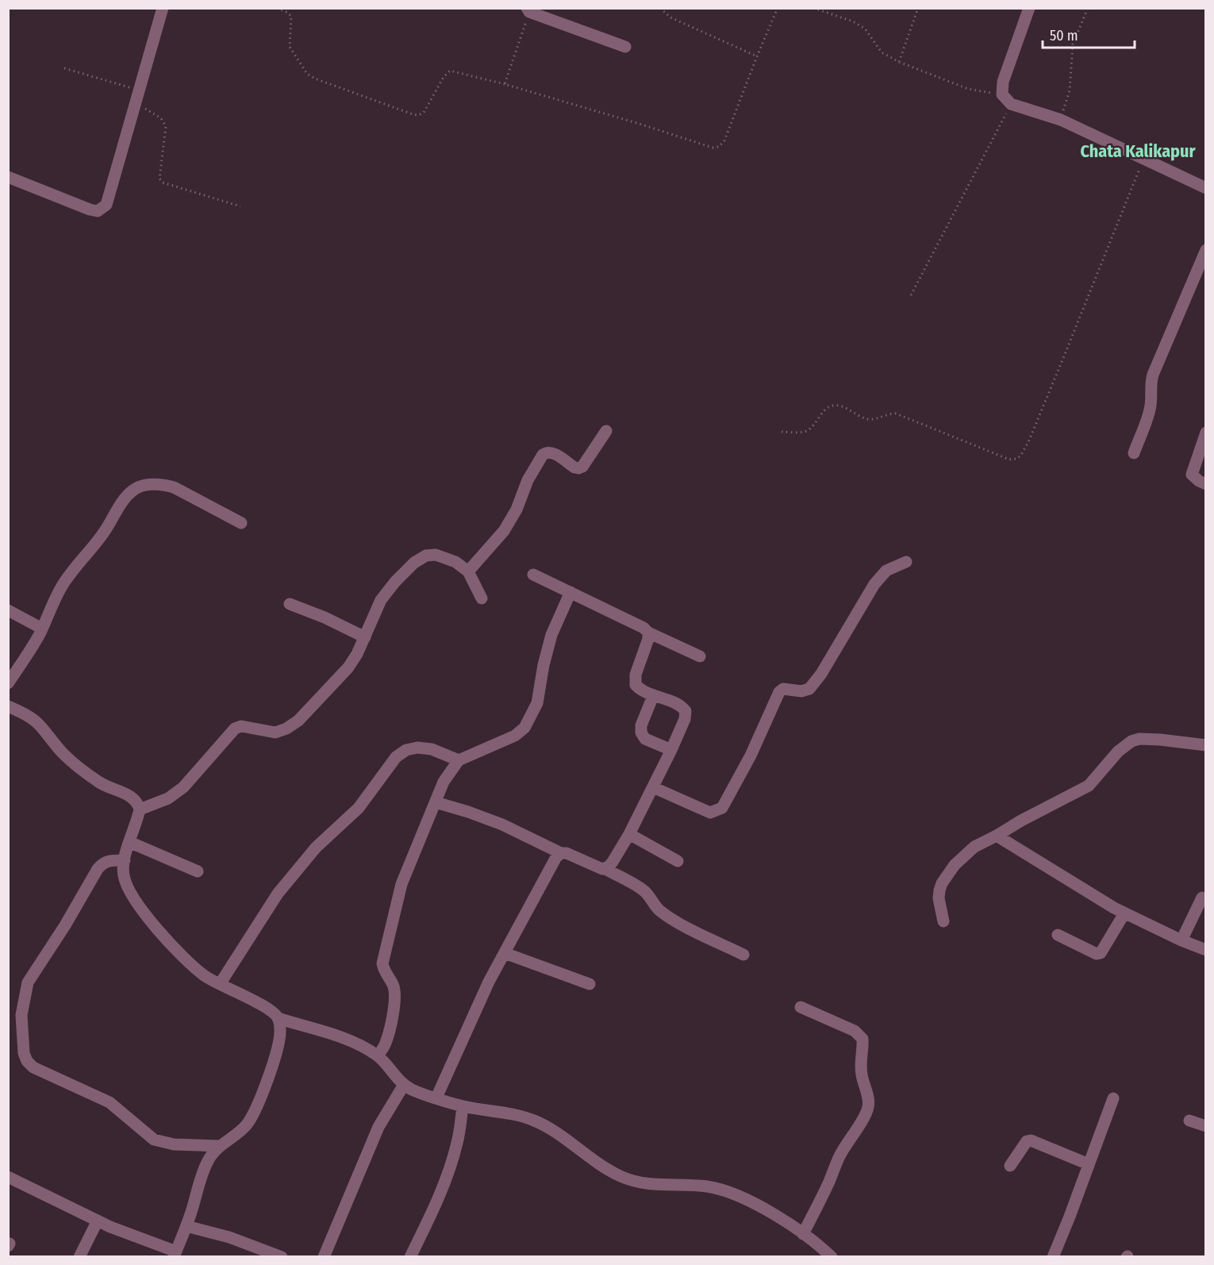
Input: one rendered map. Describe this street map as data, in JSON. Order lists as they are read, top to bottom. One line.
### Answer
{"districts":["Chata Kalikapur"],"scale_bar":"50 m"}
